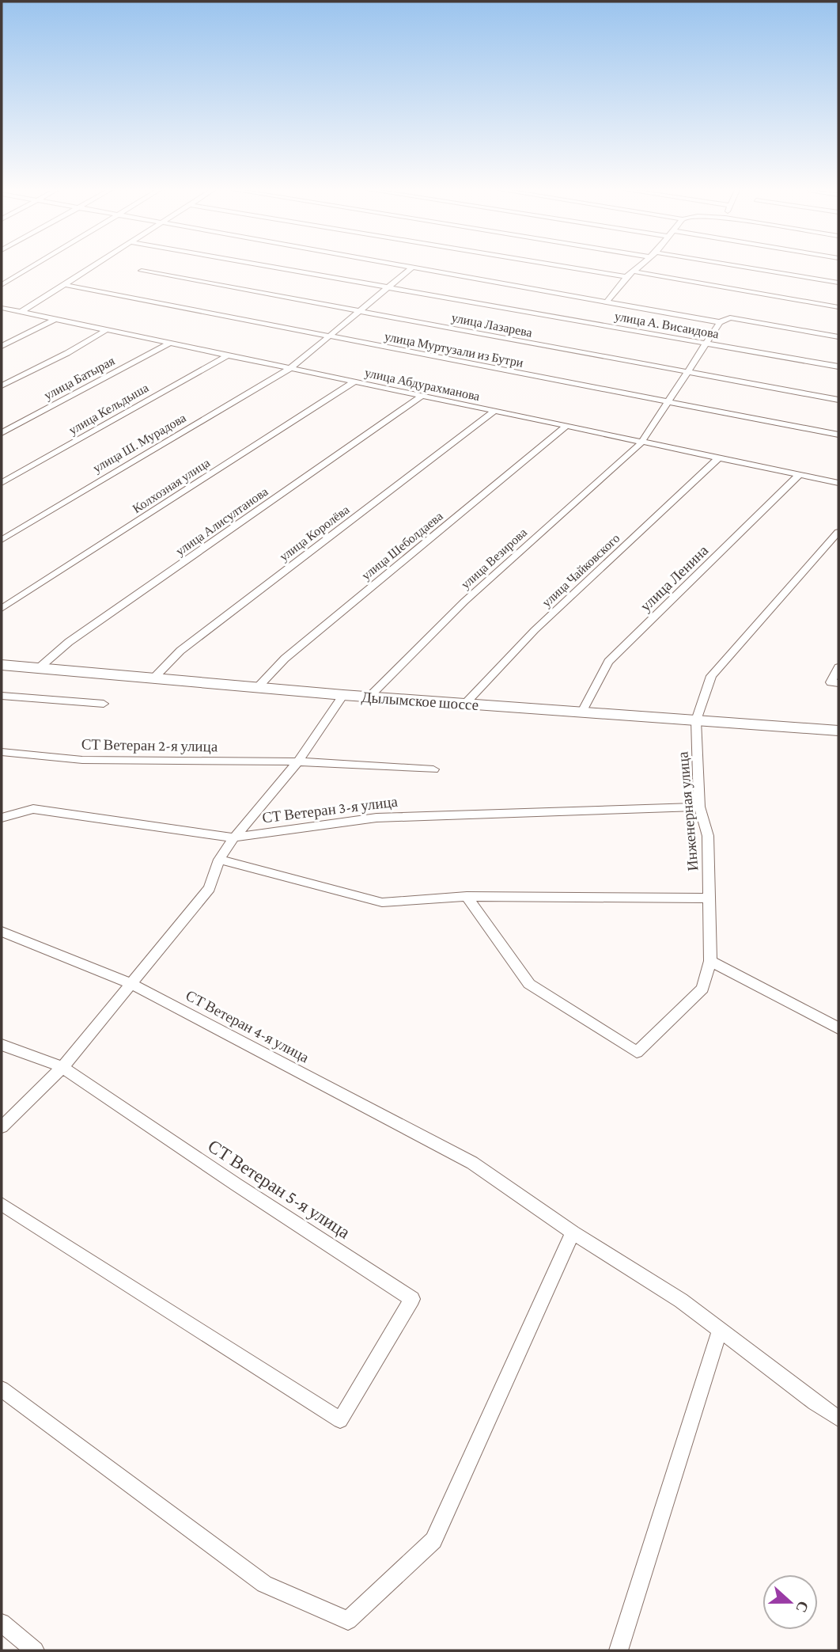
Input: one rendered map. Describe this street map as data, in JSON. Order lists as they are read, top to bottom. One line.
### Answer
{"streets":{"main road":["Дылымское шоссе"],"street":["улица Лазарева","улица А. Висаидова","улица Муртузали из Бутри","улица Батырая","улица Абдурахманова","улица Кельдыша","улица Ш. Мурадова","Колхозная улица","улица Алисултанова","улица Королёва","улица Шеболдаева","улица Везирова","улица Чайковского","улица Ленина","СТ Ветеран 2-я улица","СТ Ветеран 3-я улица","Инженерная улица","СТ Ветеран 4-я улица","СТ Ветеран 5-я улица"]},"crossings":[["улица Лазарева","улица Ш. Мурадова"],["улица Лазарева","улица Везирова"],["улица А. Висаидова","улица Ш. Мурадова"],["улица А. Висаидова","улица Везирова"],["улица Муртузали из Бутри","улица Ш. Мурадова"],["улица Муртузали из Бутри","улица Везирова"],["улица Батырая","улица Абдурахманова"],["улица Абдурахманова","улица Кельдыша"],["улица Абдурахманова","улица Ш. Мурадова"],["улица Абдурахманова","Колхозная улица"],["улица Абдурахманова","улица Алисултанова"],["улица Абдурахманова","улица Королёва"],["улица Абдурахманова","улица Шеболдаева"],["улица Абдурахманова","улица Везирова"],["улица Абдурахманова","улица Чайковского"],["улица Абдурахманова","улица Ленина"],["улица Алисултанова","Дылымское шоссе"],["улица Королёва","Дылымское шоссе"],["улица Шеболдаева","Дылымское шоссе"],["улица Везирова","Дылымское шоссе"],["улица Чайковского","Дылымское шоссе"],["улица Ленина","Дылымское шоссе"],["Дылымское шоссе","Инженерная улица"],["СТ Ветеран 3-я улица","Инженерная улица"]],"north":"right"}
